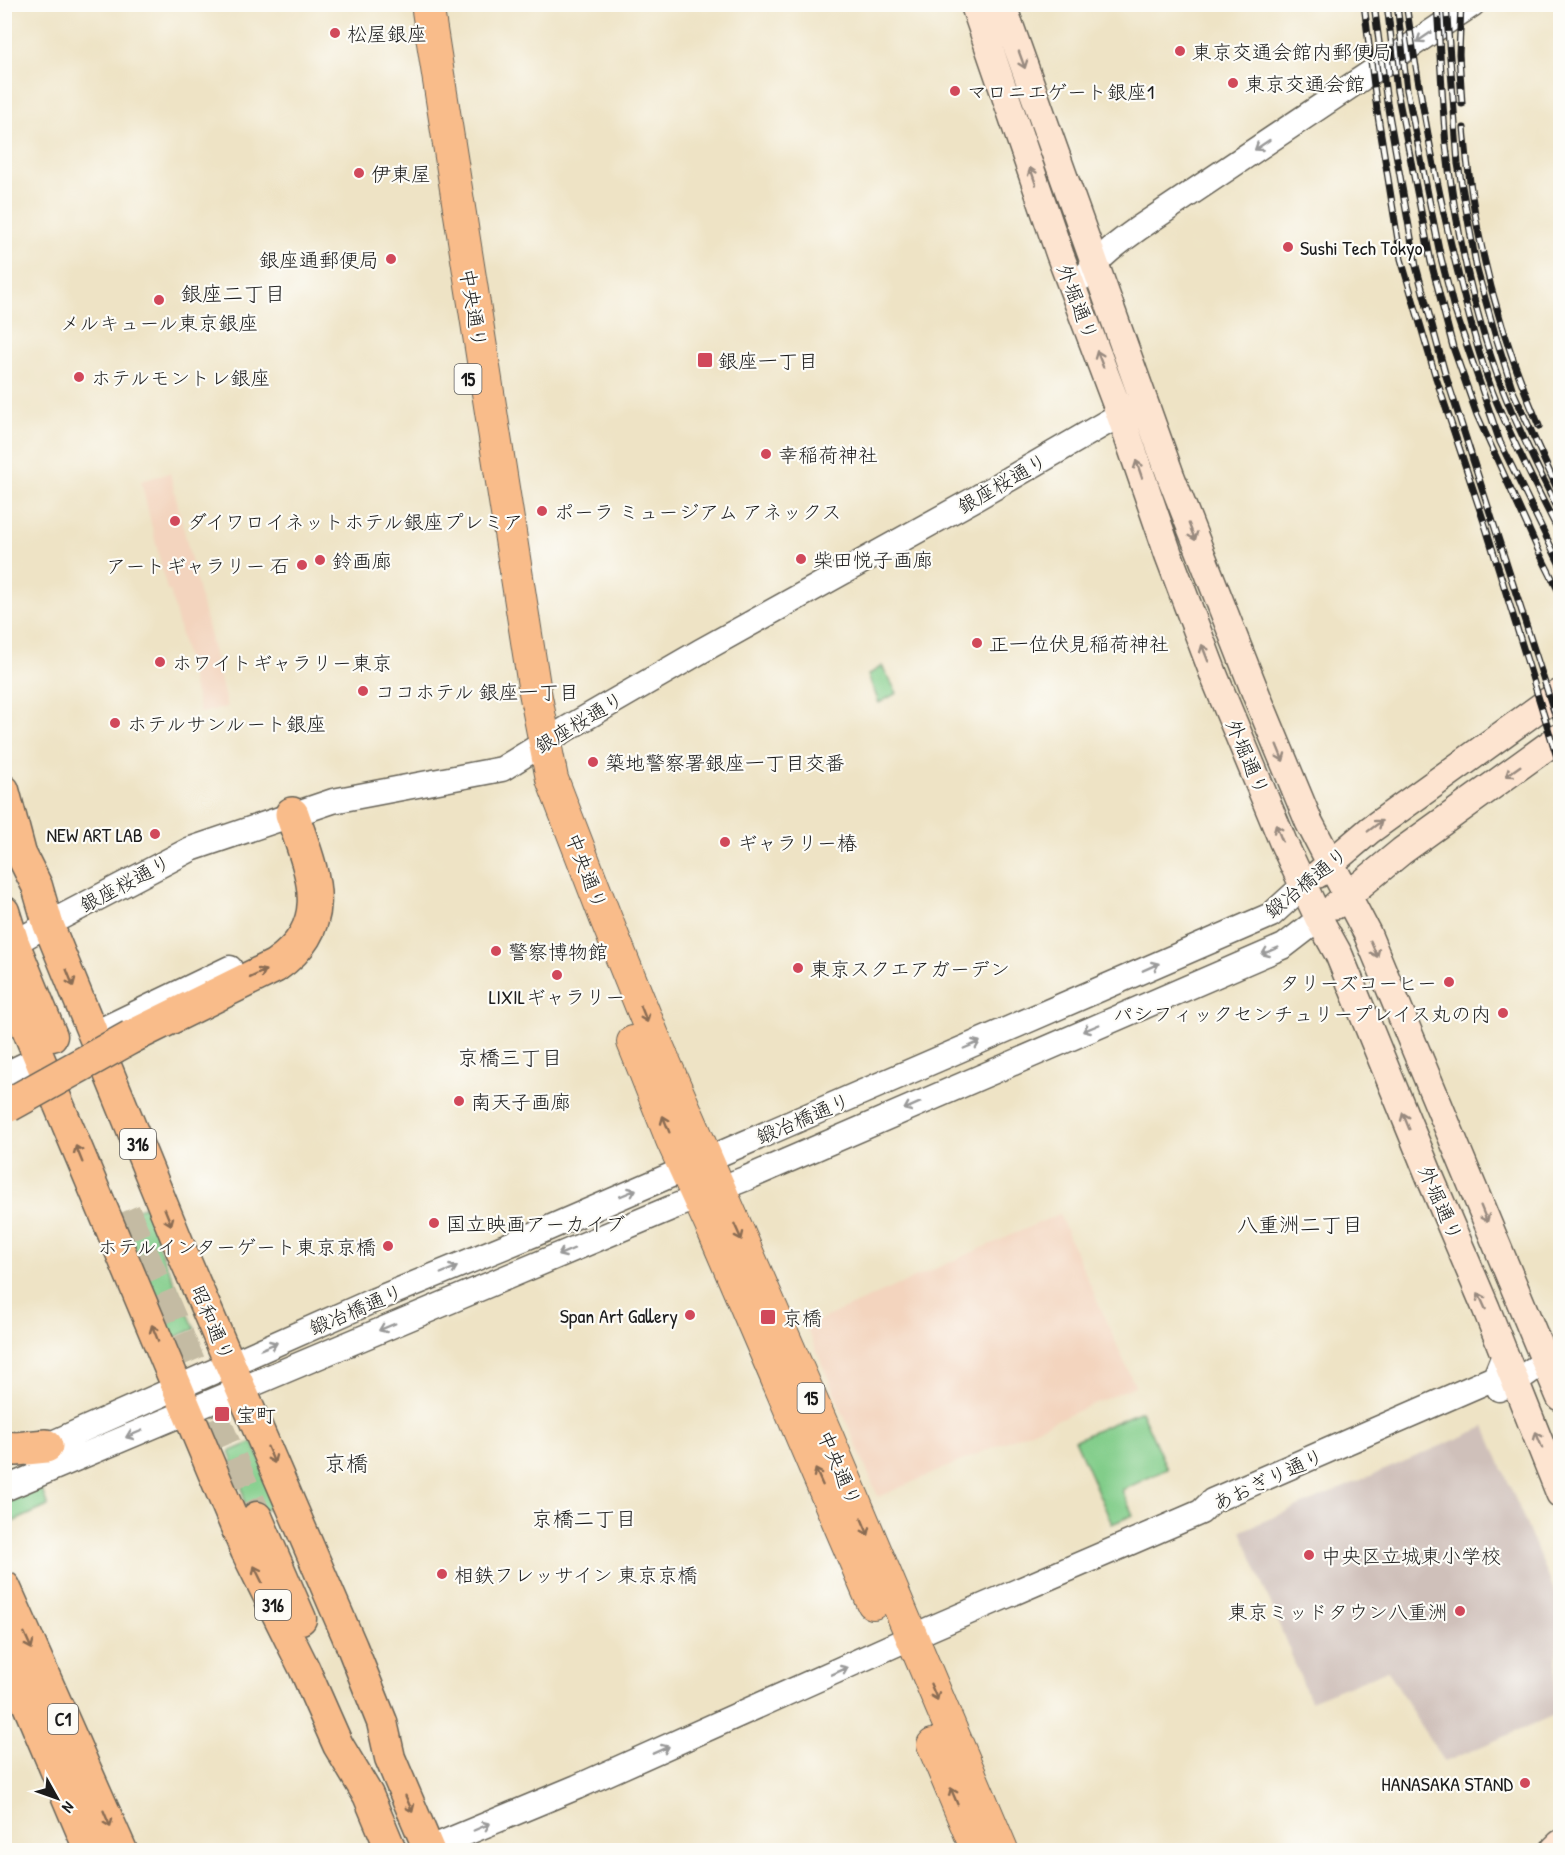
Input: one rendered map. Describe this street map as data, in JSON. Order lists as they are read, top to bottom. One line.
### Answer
{"streets":{"highway":["中央通り","15","C1"],"main road":["外堀通り","鍛冶橋通り","316","昭和通り"],"street":["銀座桜通り","あおぎり通り"]},"crossings":[["外堀通り","銀座桜通り"],["外堀通り","鍛冶橋通り"],["外堀通り","あおぎり通り"],["中央通り","銀座桜通り"],["中央通り","鍛冶橋通り"],["銀座桜通り","昭和通り"],["鍛冶橋通り","昭和通り"]],"districts":["銀座二丁目","京橋三丁目","八重洲二丁目","京橋","京橋二丁目"],"places":{"other":["松屋銀座","東京交通会館内郵便局","東京交通会館","マロニエゲート銀座1","伊東屋","Sushi Tech Tokyo","銀座通郵便局","メルキュール東京銀座","ホテルモントレ銀座","幸稲荷神社","ポーラ ミュージアム アネックス","ダイワロイネットホテル銀座プレミア","柴田悦子画廊","鈴画廊","アートギャラリー 石","正一位伏見稲荷神社","ホワイトギャラリー東京","ココホテル 銀座一丁目","ホテルサンルート銀座","築地警察署銀座一丁目交番","NEW ART LAB","ギャラリー椿","警察博物館","東京スクエアガーデン","LIXILギャラリー","タリーズコーヒー","パシフィックセンチュリープレイス丸の内","南天子画廊","国立映画アーカイブ","ホテルインターゲート東京京橋","Span Art Gallery","中央区立城東小学校","相鉄フレッサイン 東京京橋","東京ミッドタウン八重洲","HANASAKA STAND"],"transit":["銀座一丁目","京橋","宝町"]},"north":"bottom right"}
